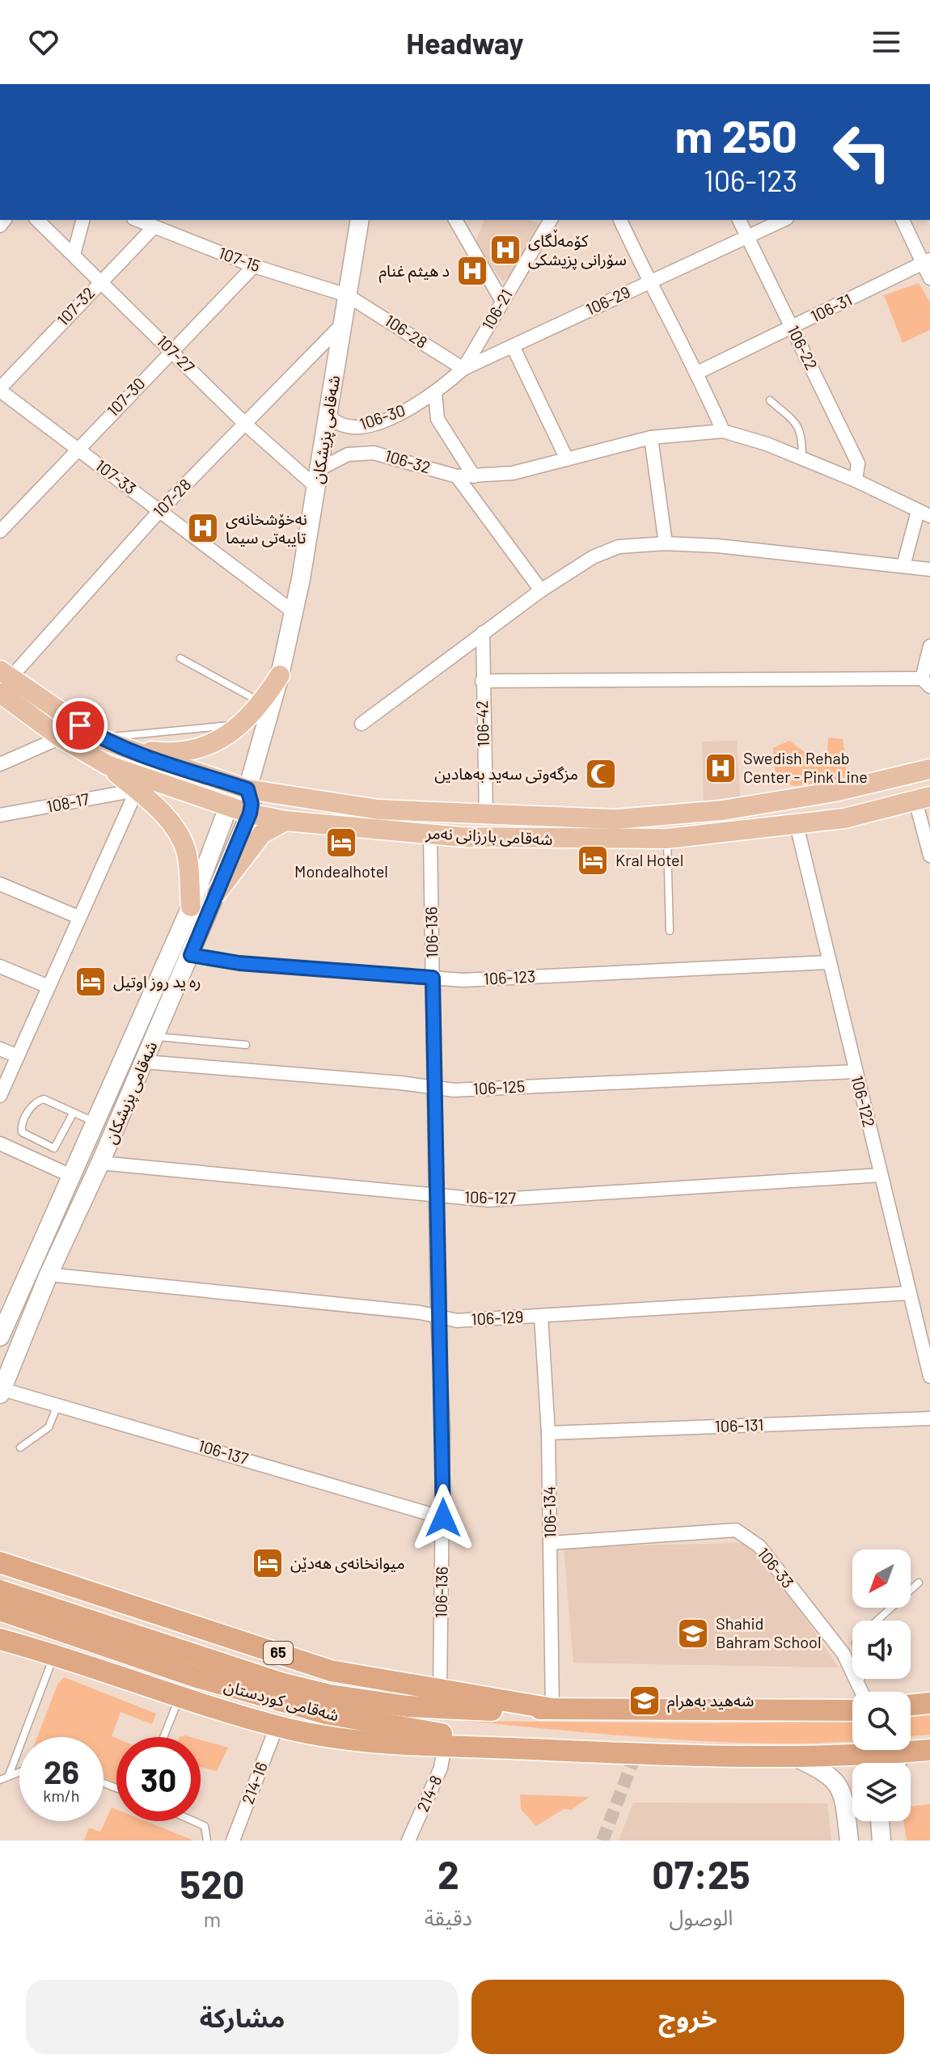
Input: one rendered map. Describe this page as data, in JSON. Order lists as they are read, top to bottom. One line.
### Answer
{"streets":{"highway":["65","شەقامی کوردستان"],"main road":["شەقامی پزیشکان","شەقامی بارزانی نەمر"],"street":["107-15","106-29","107-32","106-31","106-21","106-28","106-22","107-27","107-30","106-30","106-32","107-33","107-28","106-42","108-17","106-136","106-123","106-125","106-122","106-127","106-129","106-131","106-137","106-134","106-33","214-16","214-8"]},"crossings":[["107-15","107-32"],["107-15","106-28"],["107-15","107-30"],["107-15","شەقامی پزیشکان"],["106-29","106-21"],["106-29","106-28"],["106-29","106-22"],["106-29","106-30"],["107-32","107-27"],["107-32","107-33"],["106-31","106-22"],["106-21","106-28"],["106-28","شەقامی پزیشکان"],["107-27","107-30"],["107-27","شەقامی پزیشکان"],["107-27","107-28"],["107-30","107-33"],["106-30","شەقامی پزیشکان"],["شەقامی پزیشکان","106-32"],["شەقامی پزیشکان","107-33"],["شەقامی پزیشکان","107-28"],["شەقامی پزیشکان","شەقامی بارزانی نەمر"],["شەقامی پزیشکان","106-123"],["شەقامی پزیشکان","106-125"],["شەقامی پزیشکان","106-127"],["شەقامی پزیشکان","106-129"],["شەقامی پزیشکان","106-137"],["107-33","107-28"],["107-28","شەقامی بارزانی نەمر"],["106-42","شەقامی بارزانی نەمر"],["شەقامی بارزانی نەمر","106-136"],["شەقامی بارزانی نەمر","106-122"],["106-136","106-123"],["106-136","106-125"],["106-136","106-127"],["106-136","106-129"],["106-136","106-137"],["106-136","شەقامی کوردستان"],["106-123","106-122"],["106-125","106-122"],["106-122","106-127"],["106-122","106-129"],["106-129","106-134"],["106-131","106-134"],["106-134","106-33"],["106-134","شەقامی کوردستان"],["شەقامی کوردستان","214-16"],["شەقامی کوردستان","214-8"]],"places":{"hospital":["کۆمەڵگای سۆرانی پزیشکی","د هيثم غنام","نەخۆشخانەی تایبەتی سیما","Swedish Rehab Center - Pink Line"],"mosque":["مزگەوتی سەید بەهادین"],"hotel":["Mondealhotel","Kral Hotel","ره يد روز اوتيل","میوانخانەی هەدێن"],"school or university":["Shahid Bahram School","شەهید بەهرام"]},"north":"bottom left","page":{"header":"Headway","turn":["250 m","106-123"],"speed":"26 km/h","limit":"30","eta":["07:25","الوصول","2","دقيقة","520","m"],"buttons":["خروج","مشاركة"]}}
